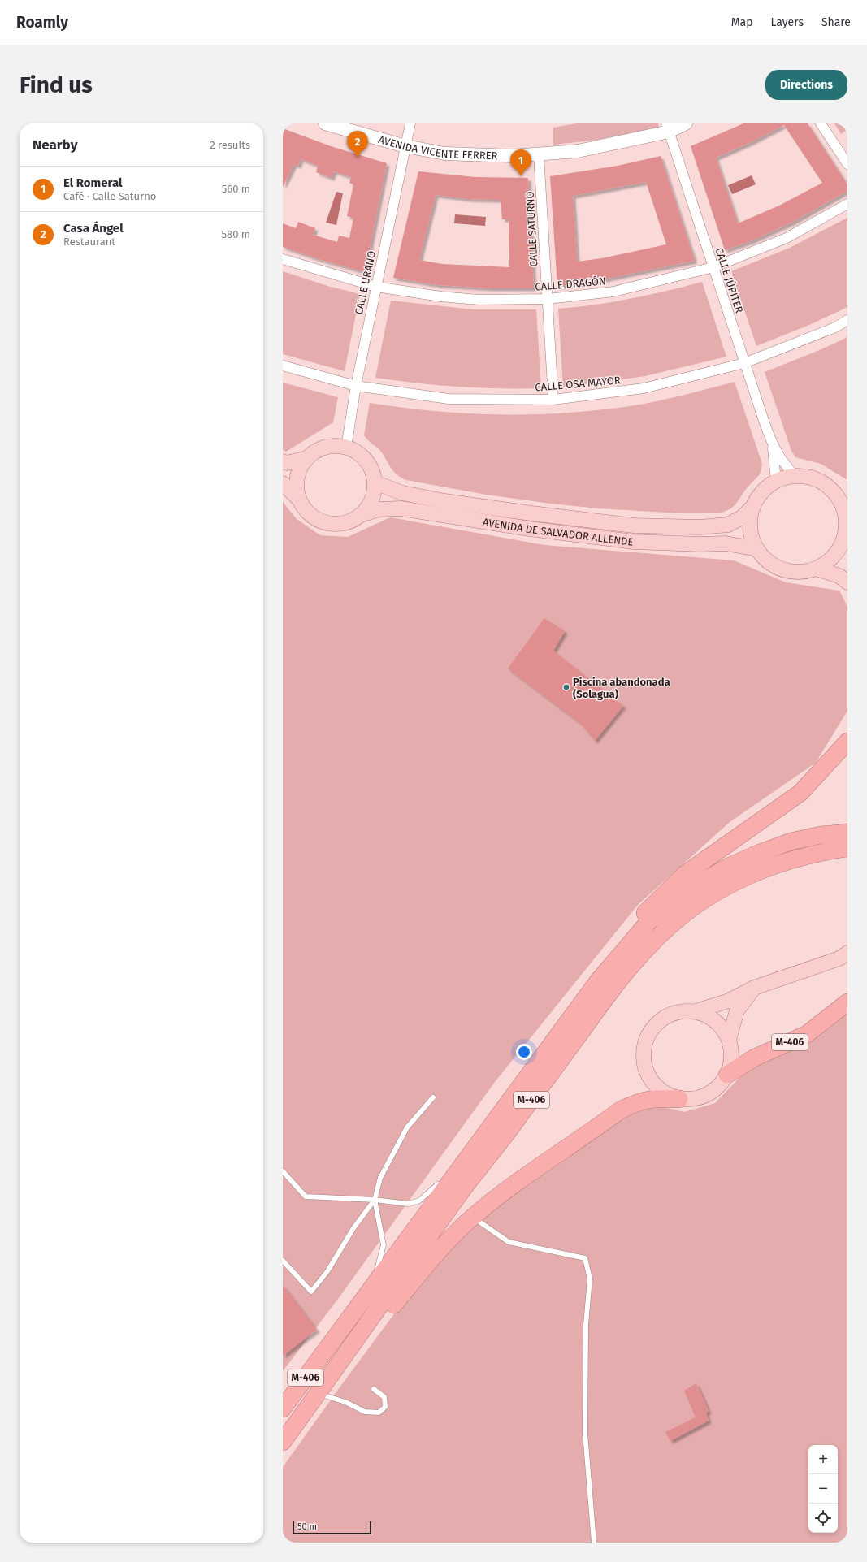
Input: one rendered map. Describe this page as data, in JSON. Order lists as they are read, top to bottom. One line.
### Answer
{"streets":{"highway":["M-406"],"main road":["AVENIDA VICENTE FERRER","AVENIDA DE SALVADOR ALLENDE"],"street":["CALLE SATURNO","CALLE JÚPITER","CALLE URANO","CALLE DRAGÓN","CALLE OSA MAYOR"]},"crossings":[["AVENIDA VICENTE FERRER","CALLE SATURNO"],["AVENIDA VICENTE FERRER","CALLE JÚPITER"],["AVENIDA VICENTE FERRER","CALLE URANO"],["CALLE SATURNO","CALLE DRAGÓN"],["CALLE SATURNO","CALLE OSA MAYOR"],["CALLE JÚPITER","CALLE DRAGÓN"],["CALLE JÚPITER","CALLE OSA MAYOR"],["CALLE JÚPITER","AVENIDA DE SALVADOR ALLENDE"],["CALLE URANO","CALLE DRAGÓN"],["CALLE URANO","CALLE OSA MAYOR"],["CALLE URANO","AVENIDA DE SALVADOR ALLENDE"]],"places":["Piscina abandonada (Solagua)"],"scale_bar":"50 m","page":{"header":"Roamly","nav":["Map","Layers","Share"],"buttons":"Directions","title":"Find us","heading":["Nearby","2 results"],"pins":["2","1"],"list":[{"mark":"1","name":"El Romeral","note":"Café · Calle Saturno","value":"560 m"},{"mark":"2","name":"Casa Ángel","note":"Restaurant","value":"580 m"}],"map_buttons":["+","−"],"scale":"50 m"}}
